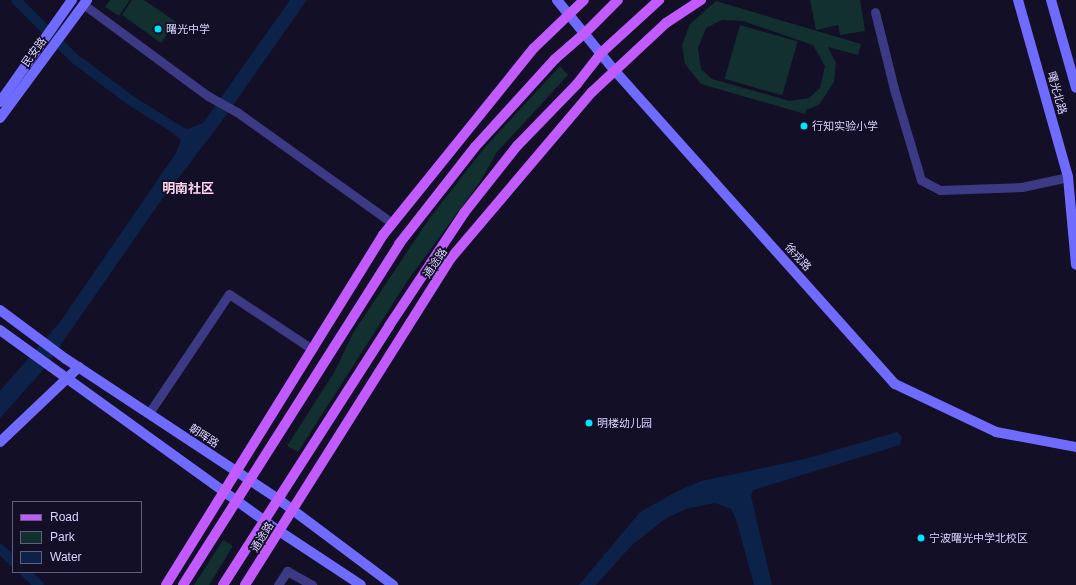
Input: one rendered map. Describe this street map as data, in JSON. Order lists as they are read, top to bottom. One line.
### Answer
{"streets":{"main road":["民安路","曙光北路","徐戎路","通途路","朝晖路"]},"crossings":[["徐戎路","通途路"],["通途路","朝晖路"]],"districts":["明南社区"],"places":["曙光中学","行知实验小学","明楼幼儿园","宁波曙光中学北校区"],"legend":["Road","Park","Water"]}
